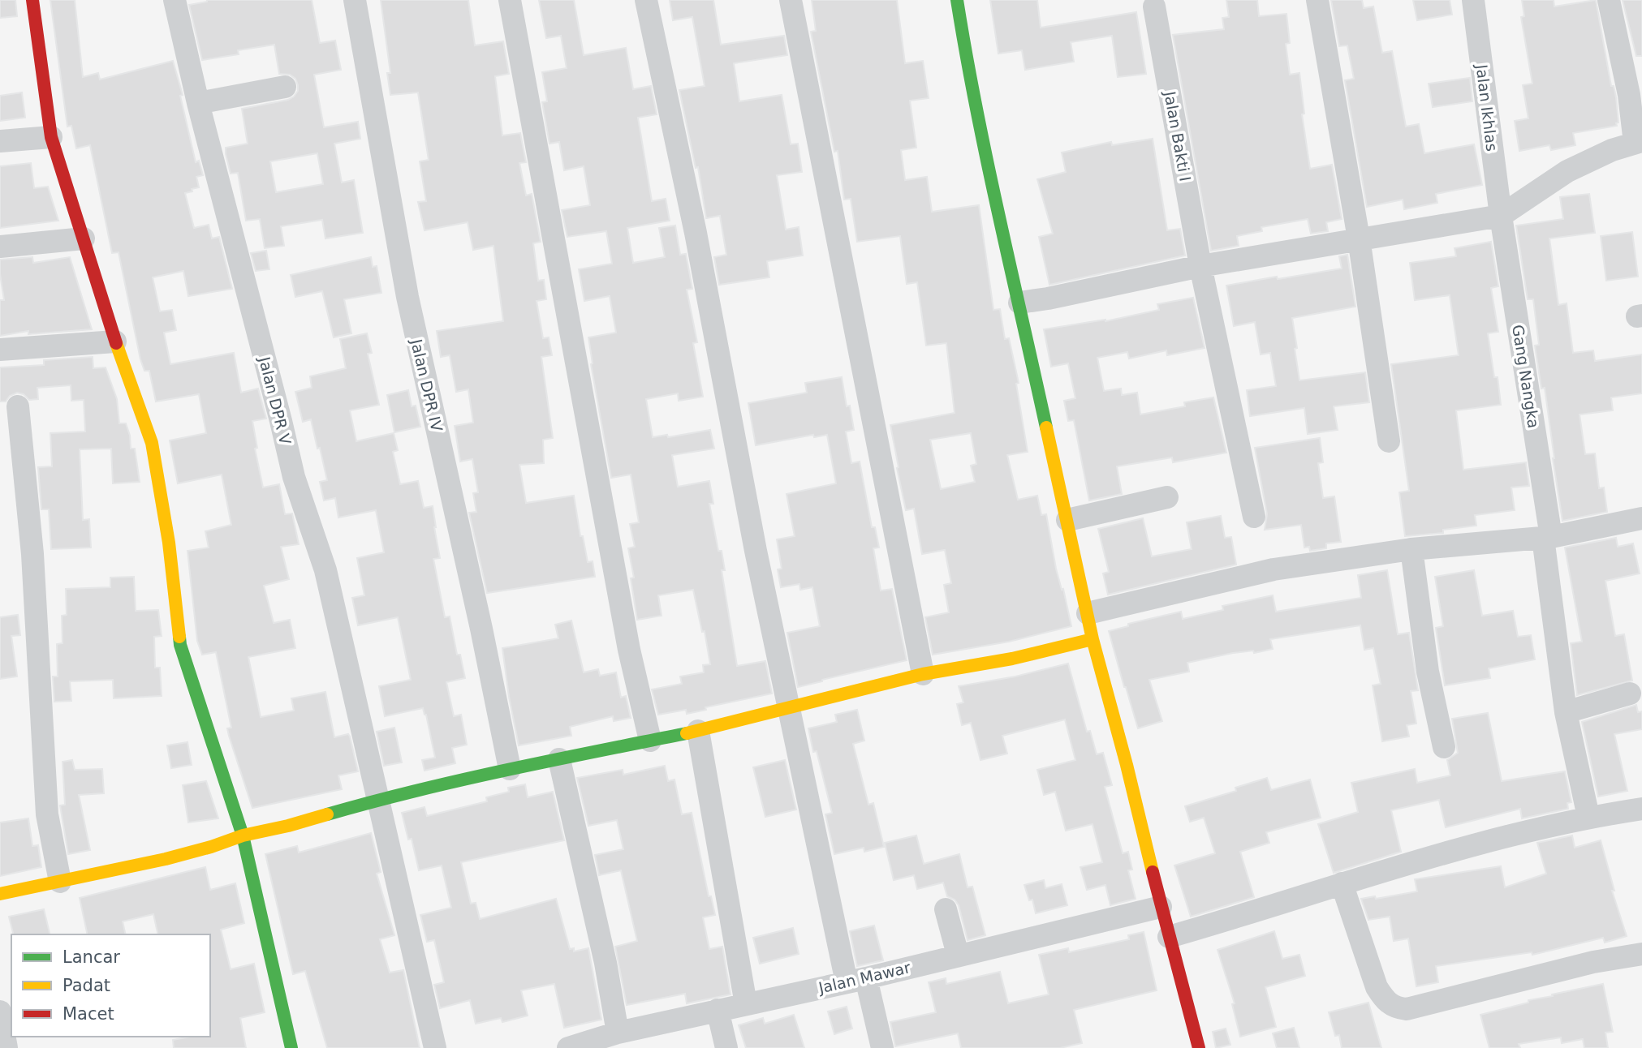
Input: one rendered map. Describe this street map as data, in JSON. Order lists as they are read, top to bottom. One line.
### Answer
{"streets":{"street":["Jalan Ikhlas","Jalan Bakti I","Gang Nangka","Jalan DPR IV","Jalan DPR V","Jalan Mawar"]},"crossings":[["Jalan Ikhlas","Gang Nangka"]],"legend":["Lancar","Padat","Macet"]}
